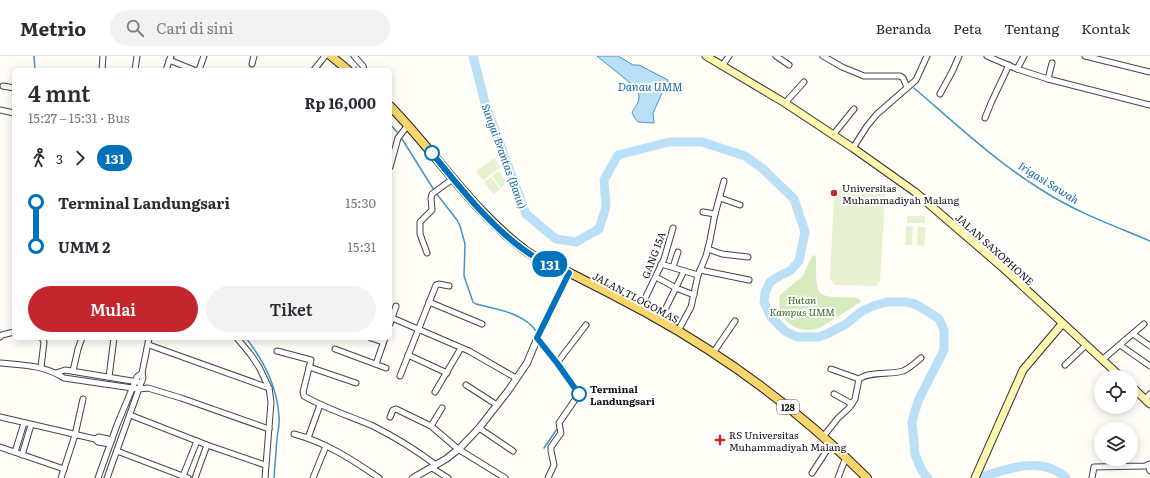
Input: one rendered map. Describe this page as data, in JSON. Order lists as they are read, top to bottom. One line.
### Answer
{"streets":{"main road":["JALAN SAXOPHONE","JALAN TLOGOMAS","128"],"street":["GANG 15A"]},"crossings":[["GANG 15A","JALAN TLOGOMAS"]],"water":["Danau UMM","Sungai Brantas (Banu)","Irigasi Sawah"],"parks":["Hutan Kampus UMM"],"places":{"other":["Universitas Muhammadiyah Malang","Terminal Landungsari"],"health":["RS Universitas Muhammadiyah Malang"]},"lines":["bus line 131"],"page":{"header":"Metrio","search":"Cari di sini","nav":["Beranda","Peta","Tentang","Kontak"],"on_map":"131","heading":["4 mnt","15:27 – 15:31 · Bus","Rp 16,000"],"legs":["3","131"],"list":[{"name":"Terminal Landungsari","value":"15:30"},{"name":"UMM 2","value":"15:31"}],"buttons":["Mulai","Tiket"]}}
